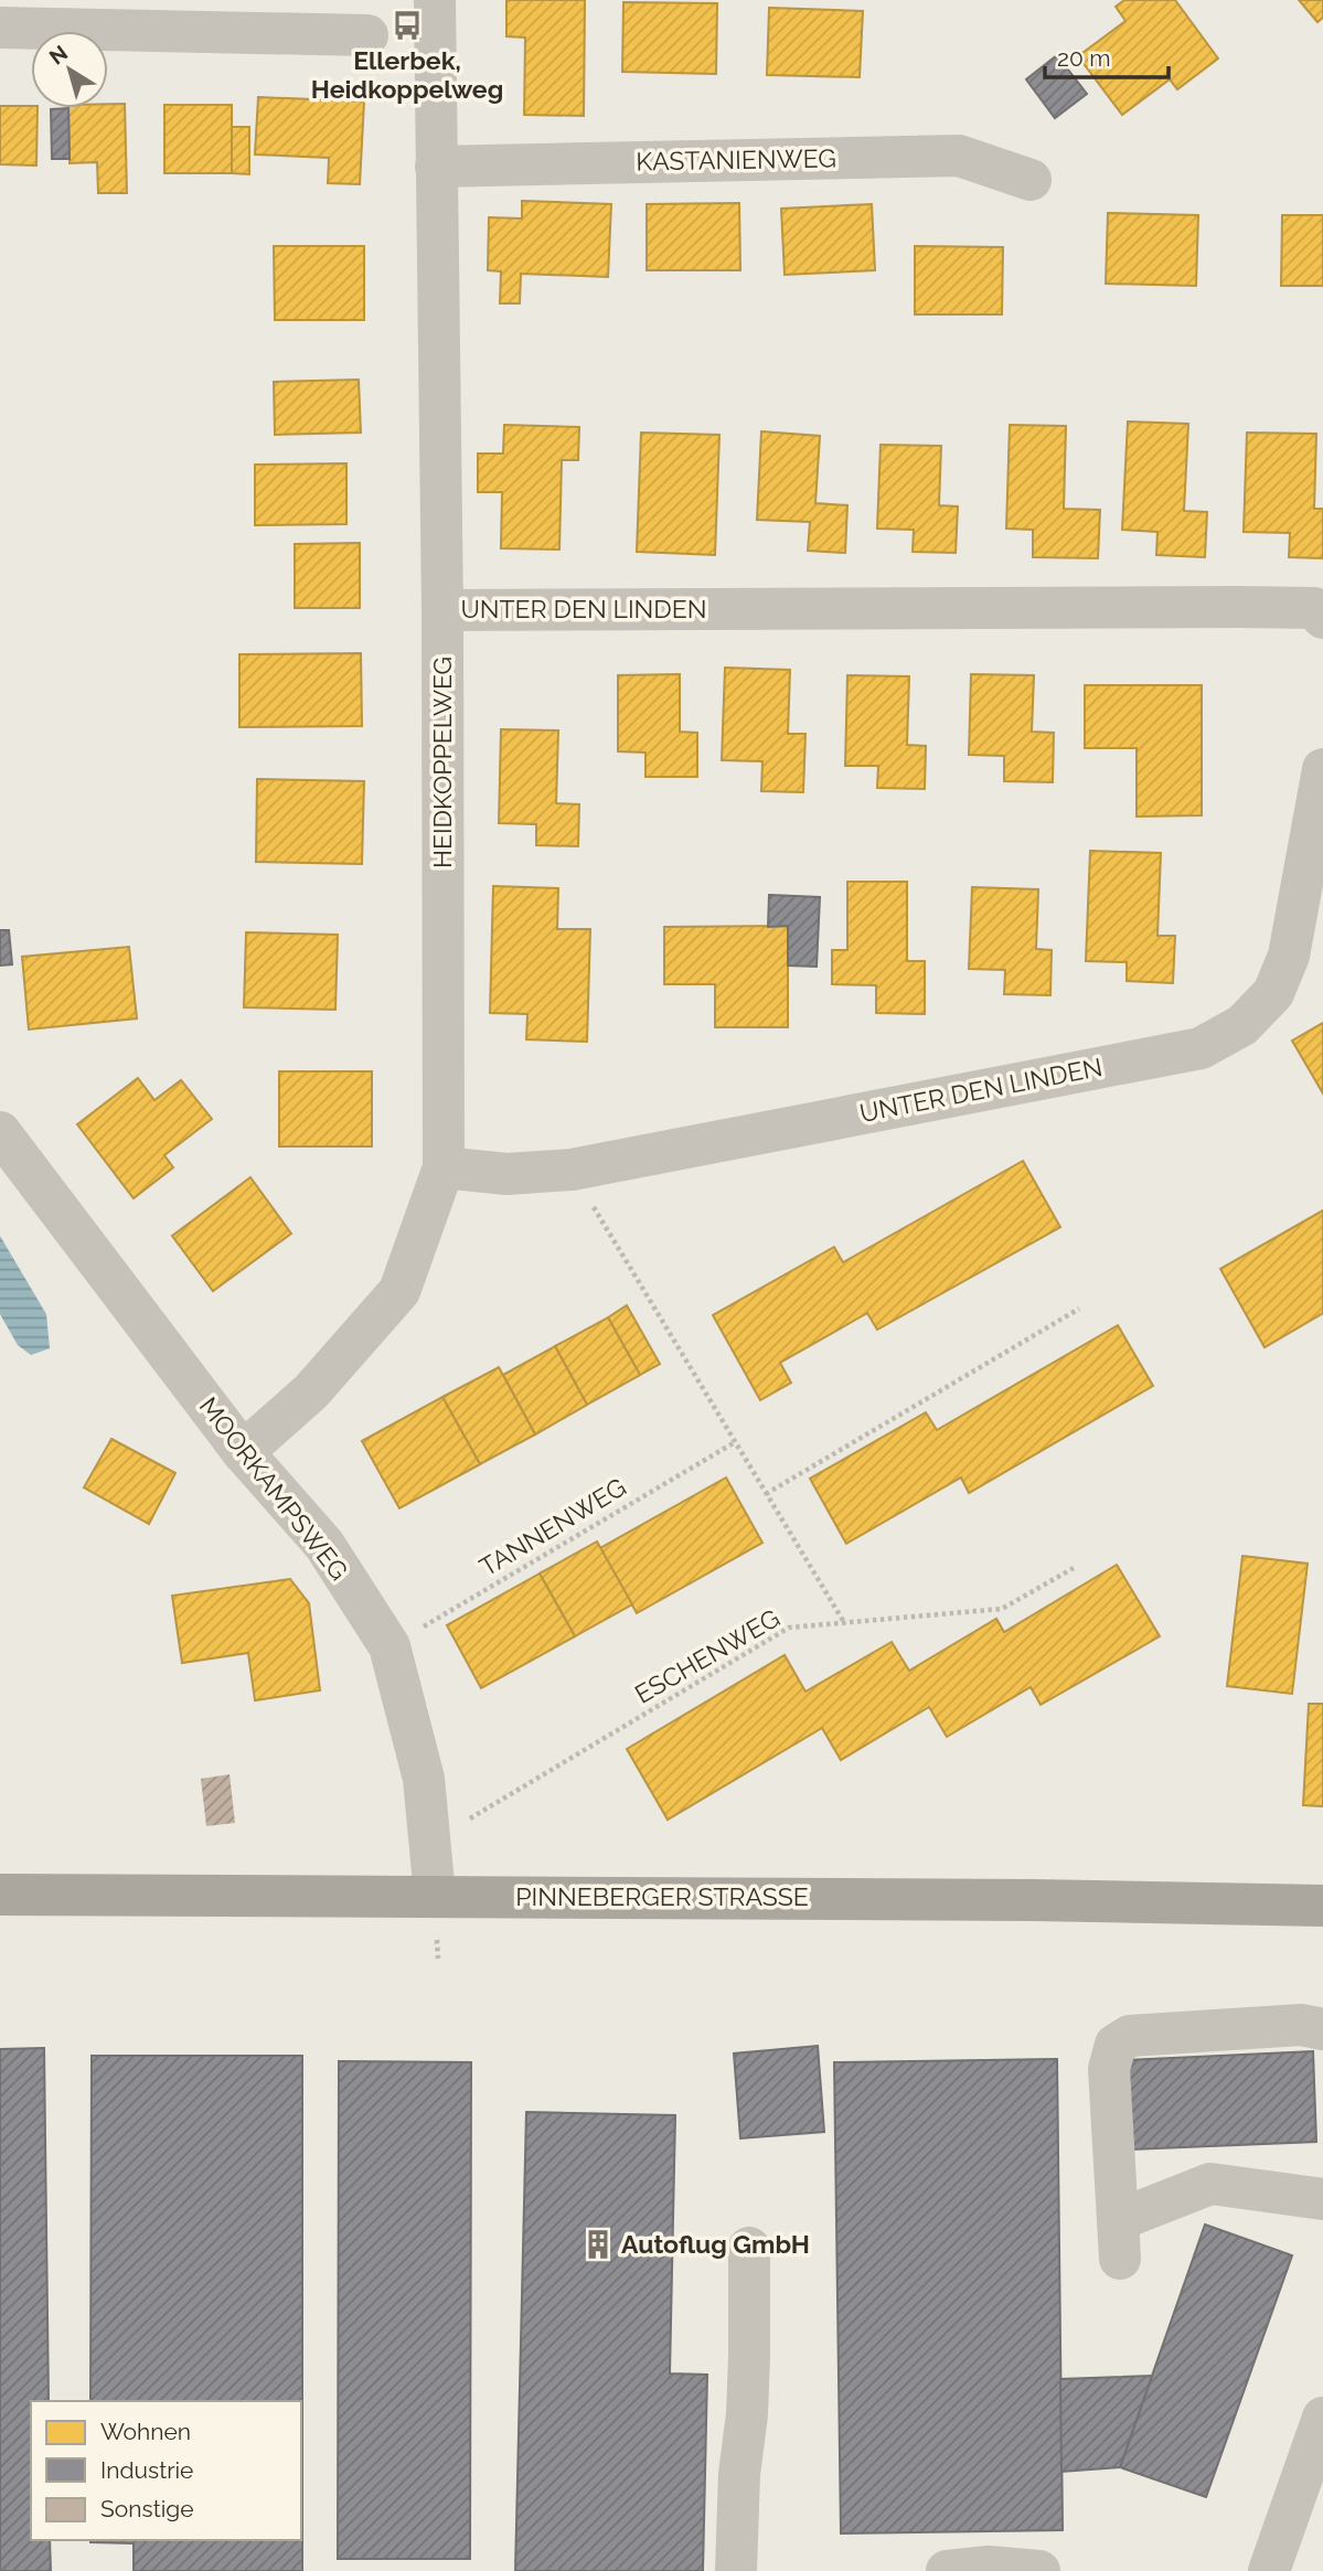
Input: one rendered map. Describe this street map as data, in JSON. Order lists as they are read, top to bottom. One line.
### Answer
{"streets":{"main road":["PINNEBERGER STRASSE"],"street":["KASTANIENWEG","UNTER DEN LINDEN","HEIDKOPPELWEG","MOORKAMPSWEG"],"path":["TANNENWEG","ESCHENWEG"]},"crossings":[["KASTANIENWEG","HEIDKOPPELWEG"],["UNTER DEN LINDEN","HEIDKOPPELWEG"],["HEIDKOPPELWEG","MOORKAMPSWEG"],["MOORKAMPSWEG","TANNENWEG"],["MOORKAMPSWEG","ESCHENWEG"],["MOORKAMPSWEG","PINNEBERGER STRASSE"]],"places":{"bus stop":["Ellerbek, Heidkoppelweg"],"building":["Autoflug GmbH"]},"legend":["Wohnen","Industrie","Sonstige"],"scale_bar":"20 m","north":"top left"}
